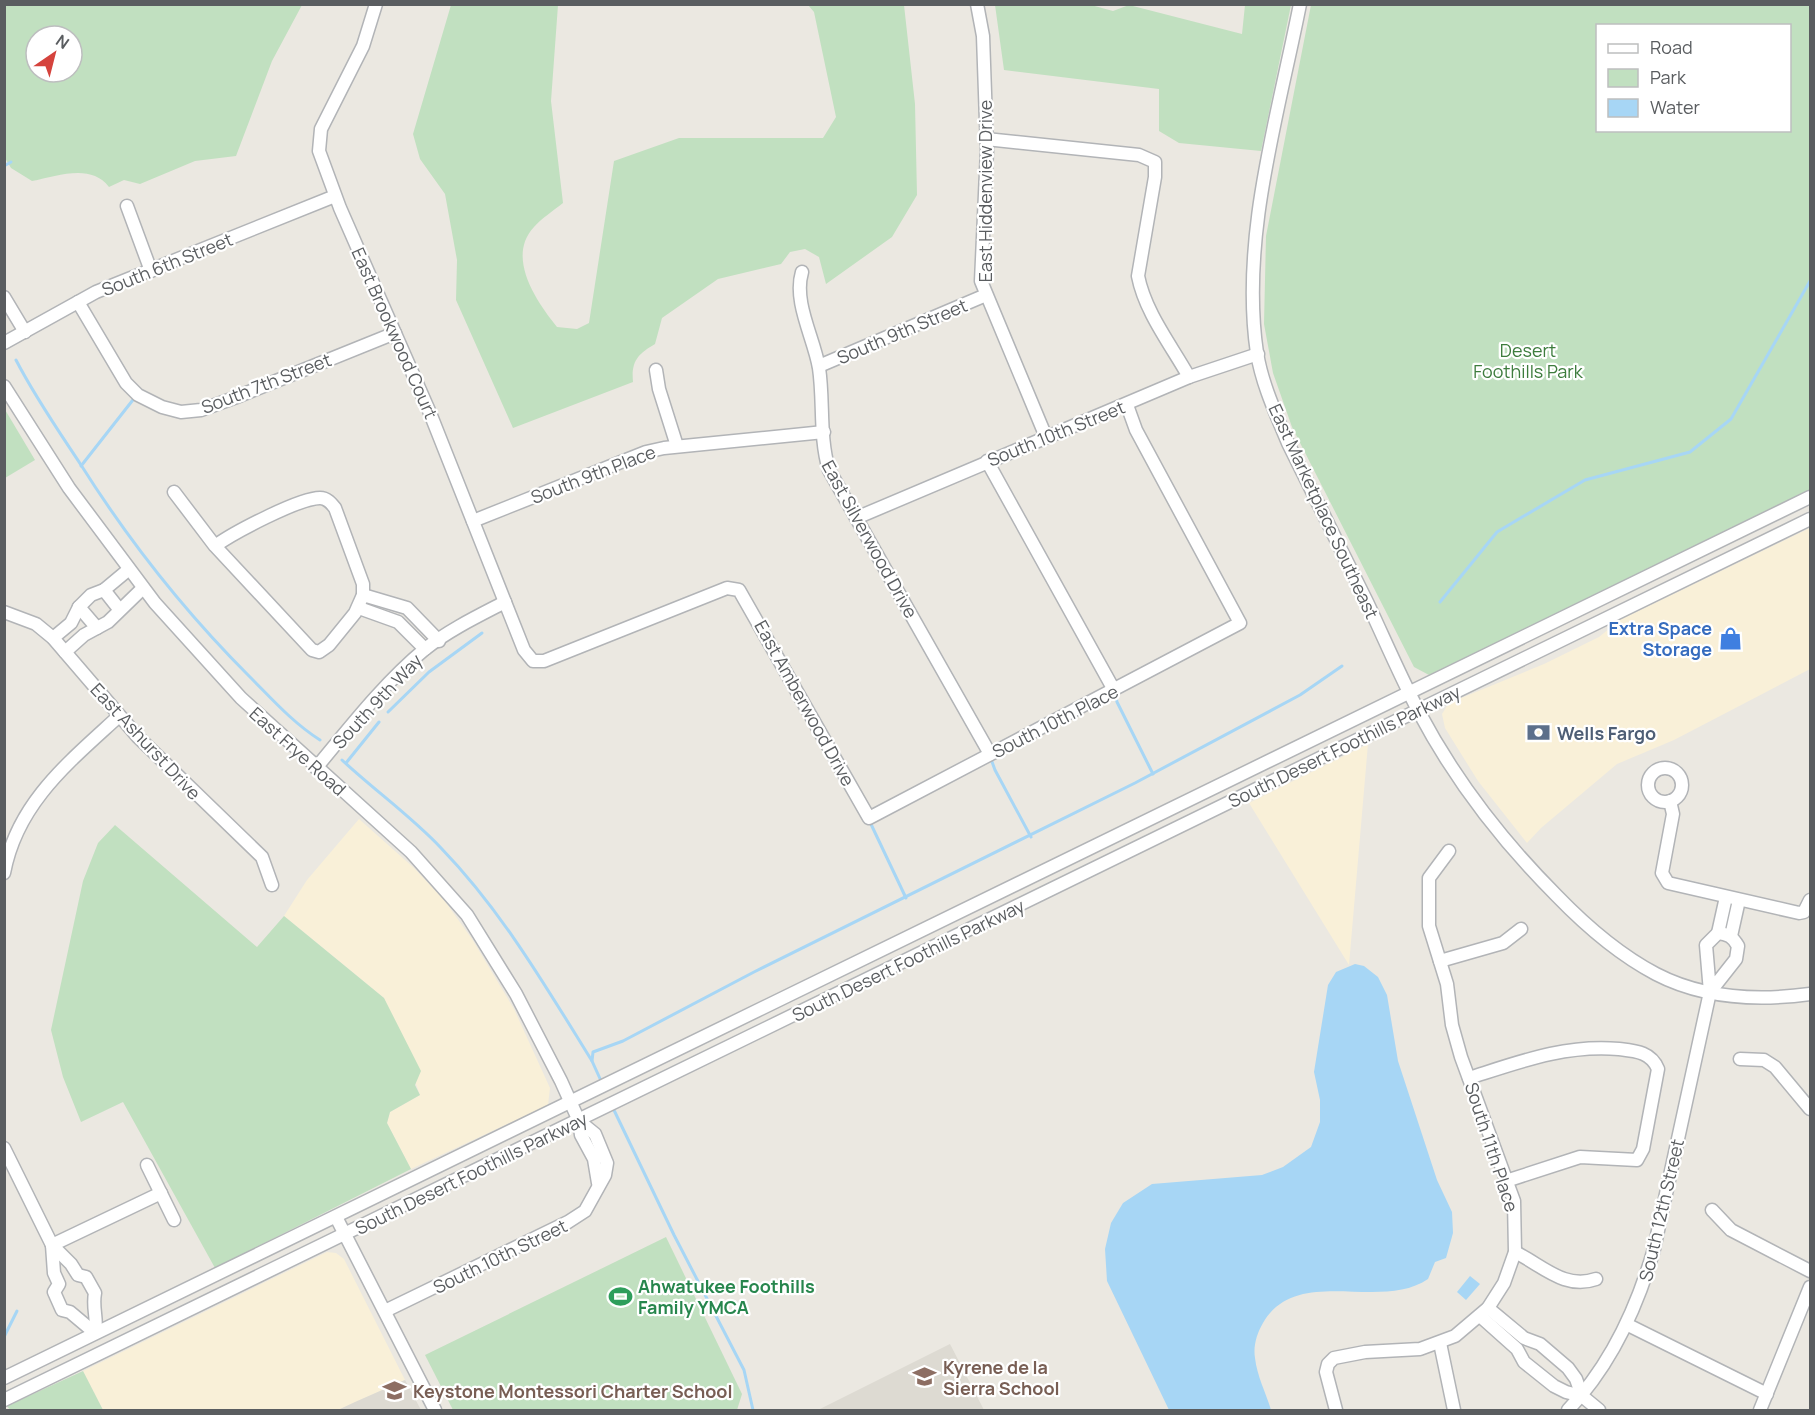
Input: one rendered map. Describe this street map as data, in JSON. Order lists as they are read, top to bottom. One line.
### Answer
{"streets":{"street":["East Hiddenview Drive","South 6th Street","South 9th Street","East Brookwood Court","South 7th Street","South 10th Street","South 9th Place","East Marketplace Southeast","East Silverwood Drive","South 9th Way","East Amberwood Drive","South 10th Place","East Ashurst Drive","South Desert Foothills Parkway","East Frye Road","South 11th Place","South 12th Street"]},"crossings":[["East Hiddenview Drive","South 9th Street"],["East Hiddenview Drive","South 10th Street"],["South 6th Street","East Brookwood Court"],["South 6th Street","South 7th Street"],["South 9th Street","East Silverwood Drive"],["East Brookwood Court","South 7th Street"],["East Brookwood Court","South 9th Place"],["East Brookwood Court","South 9th Way"],["East Brookwood Court","East Amberwood Drive"],["South 10th Street","East Marketplace Southeast"],["South 10th Street","East Silverwood Drive"],["South 10th Street","South 10th Place"],["South 10th Street","East Frye Road"],["South 9th Place","East Silverwood Drive"],["East Marketplace Southeast","South Desert Foothills Parkway"],["East Marketplace Southeast","South 12th Street"],["East Silverwood Drive","South 10th Place"],["South 9th Way","East Frye Road"],["East Amberwood Drive","South 10th Place"],["South Desert Foothills Parkway","East Frye Road"]],"parks":["Desert Foothills Park"],"places":{"shop":["Extra Space Storage"],"bank":["Wells Fargo"],"sports":["Ahwatukee Foothills Family YMCA"],"school or university":["Kyrene de la Sierra School","Keystone Montessori Charter School"]},"legend":["Road","Park","Water"],"north":"top right"}
